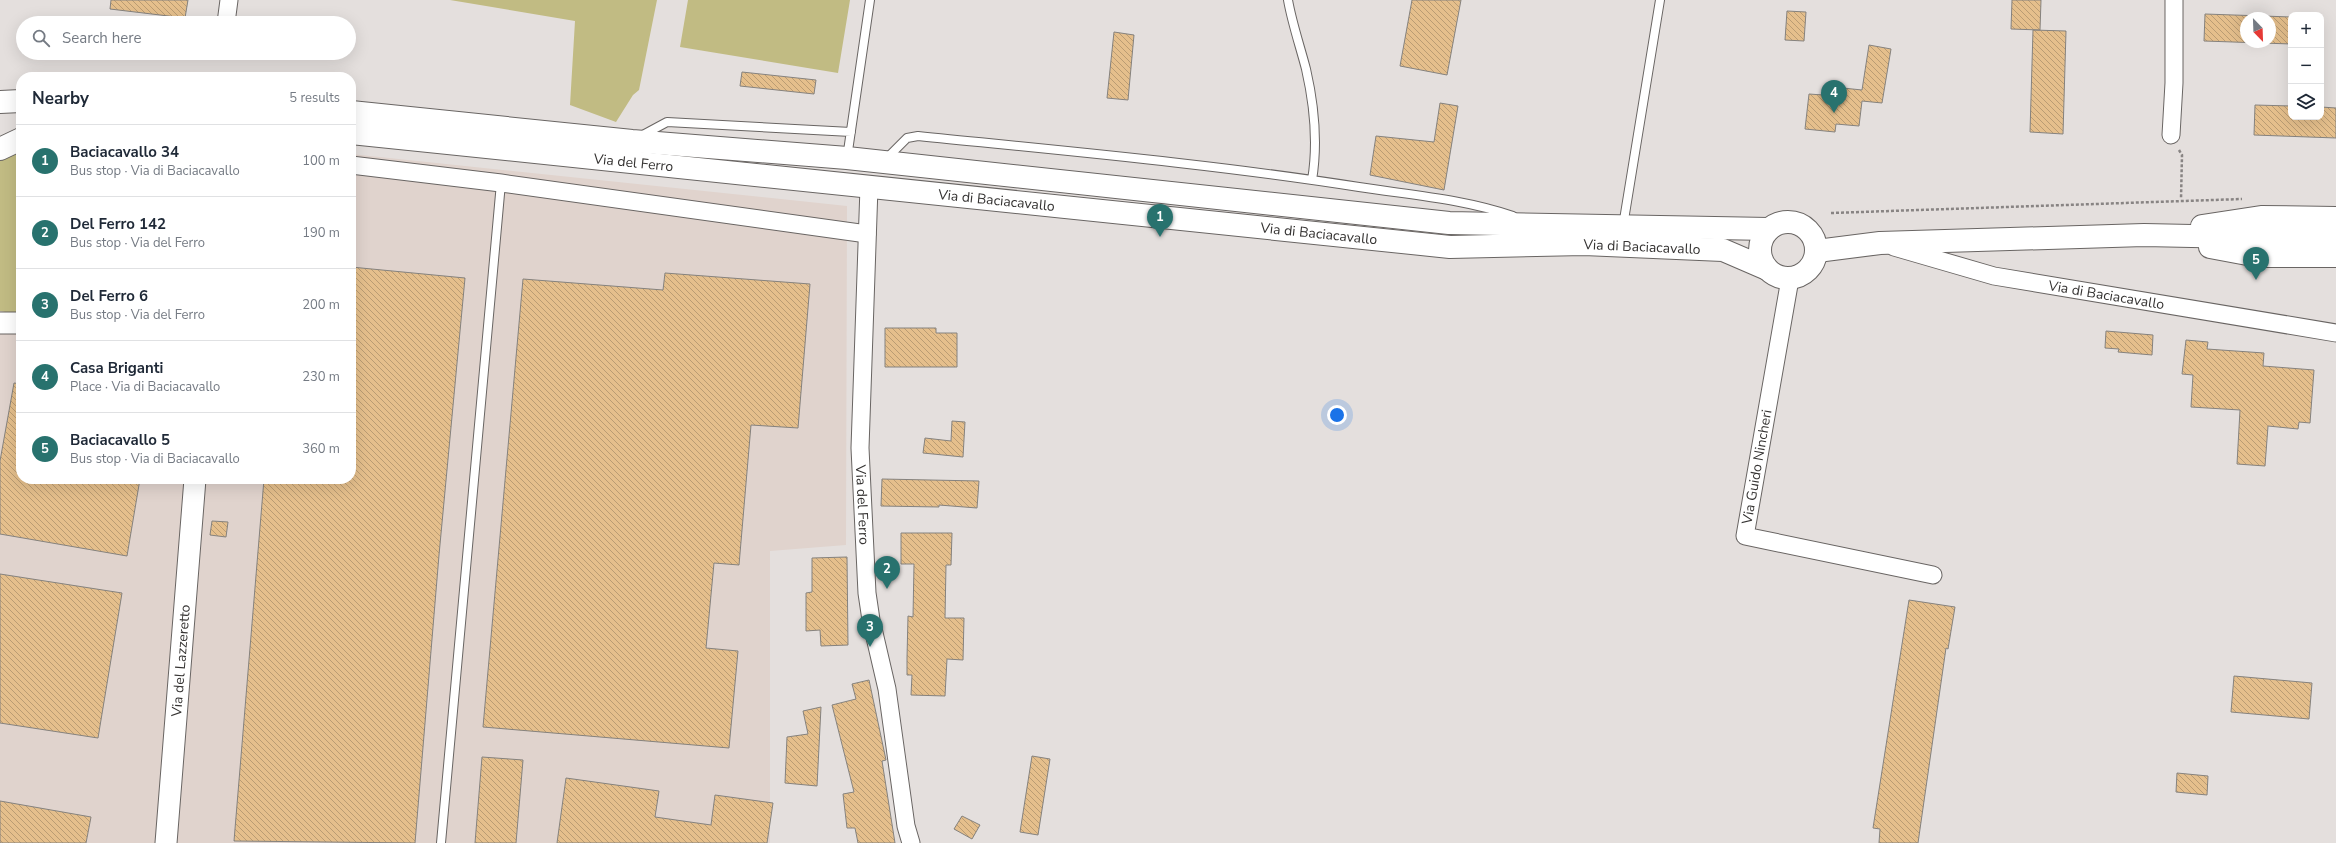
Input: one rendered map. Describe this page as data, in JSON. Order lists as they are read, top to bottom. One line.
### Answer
{"streets":{"main road":["Via del Ferro","Via di Baciacavallo"],"street":["Via Guido Nincheri","Via del Lazzeretto"]},"crossings":[["Via del Ferro","Via di Baciacavallo"],["Via di Baciacavallo","Via Guido Nincheri"]],"north":"bottom right","page":{"map_buttons":["+","−"],"search":"Search here","heading":["Nearby","5 results"],"pins":["4","1","5","2","3"],"list":[{"mark":"1","name":"Baciacavallo 34","note":"Bus stop · Via di Baciacavallo","value":"100 m"},{"mark":"2","name":"Del Ferro 142","note":"Bus stop · Via del Ferro","value":"190 m"},{"mark":"3","name":"Del Ferro 6","note":"Bus stop · Via del Ferro","value":"200 m"},{"mark":"4","name":"Casa Briganti","note":"Place · Via di Baciacavallo","value":"230 m"},{"mark":"5","name":"Baciacavallo 5","note":"Bus stop · Via di Baciacavallo","value":"360 m"}]}}
